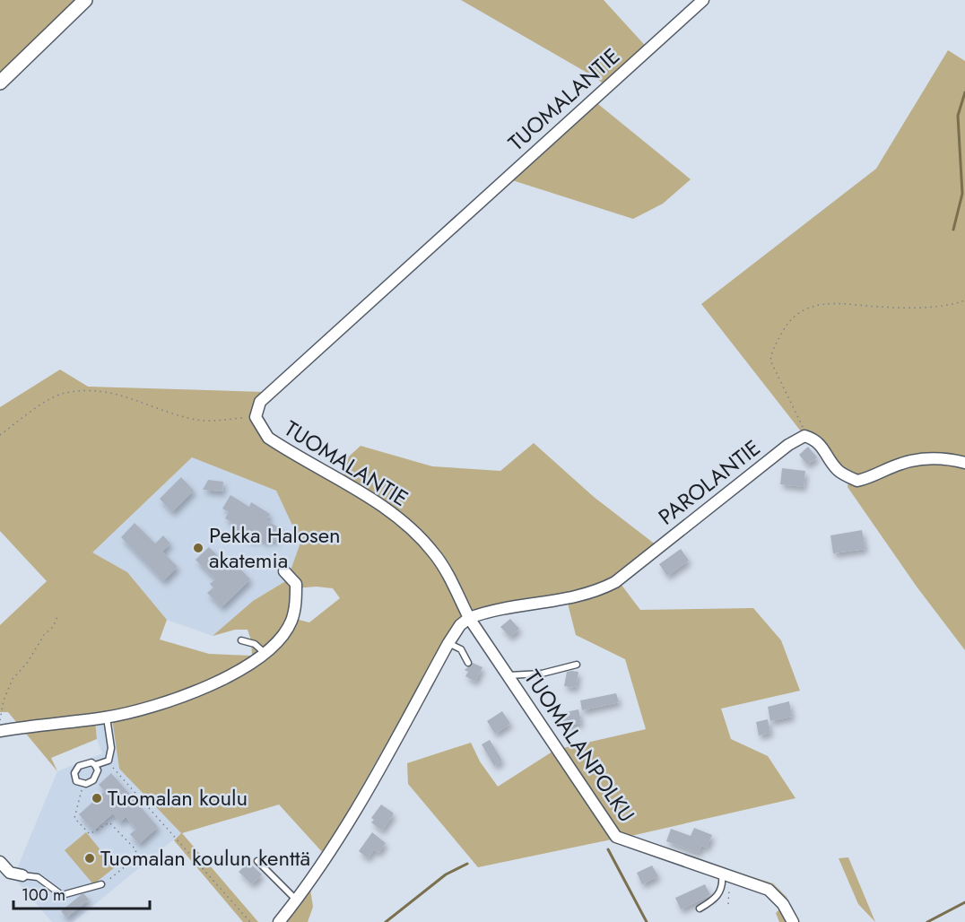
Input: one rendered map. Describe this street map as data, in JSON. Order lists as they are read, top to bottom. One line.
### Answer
{"streets":{"street":["TUOMALANTIE","PAROLANTIE","TUOMALANPOLKU"]},"crossings":[["TUOMALANTIE","PAROLANTIE"],["TUOMALANTIE","TUOMALANPOLKU"],["PAROLANTIE","TUOMALANPOLKU"]],"places":["Pekka Halosen akatemia","Tuomalan koulu","Tuomalan koulun kenttä"],"scale_bar":"100 m"}
